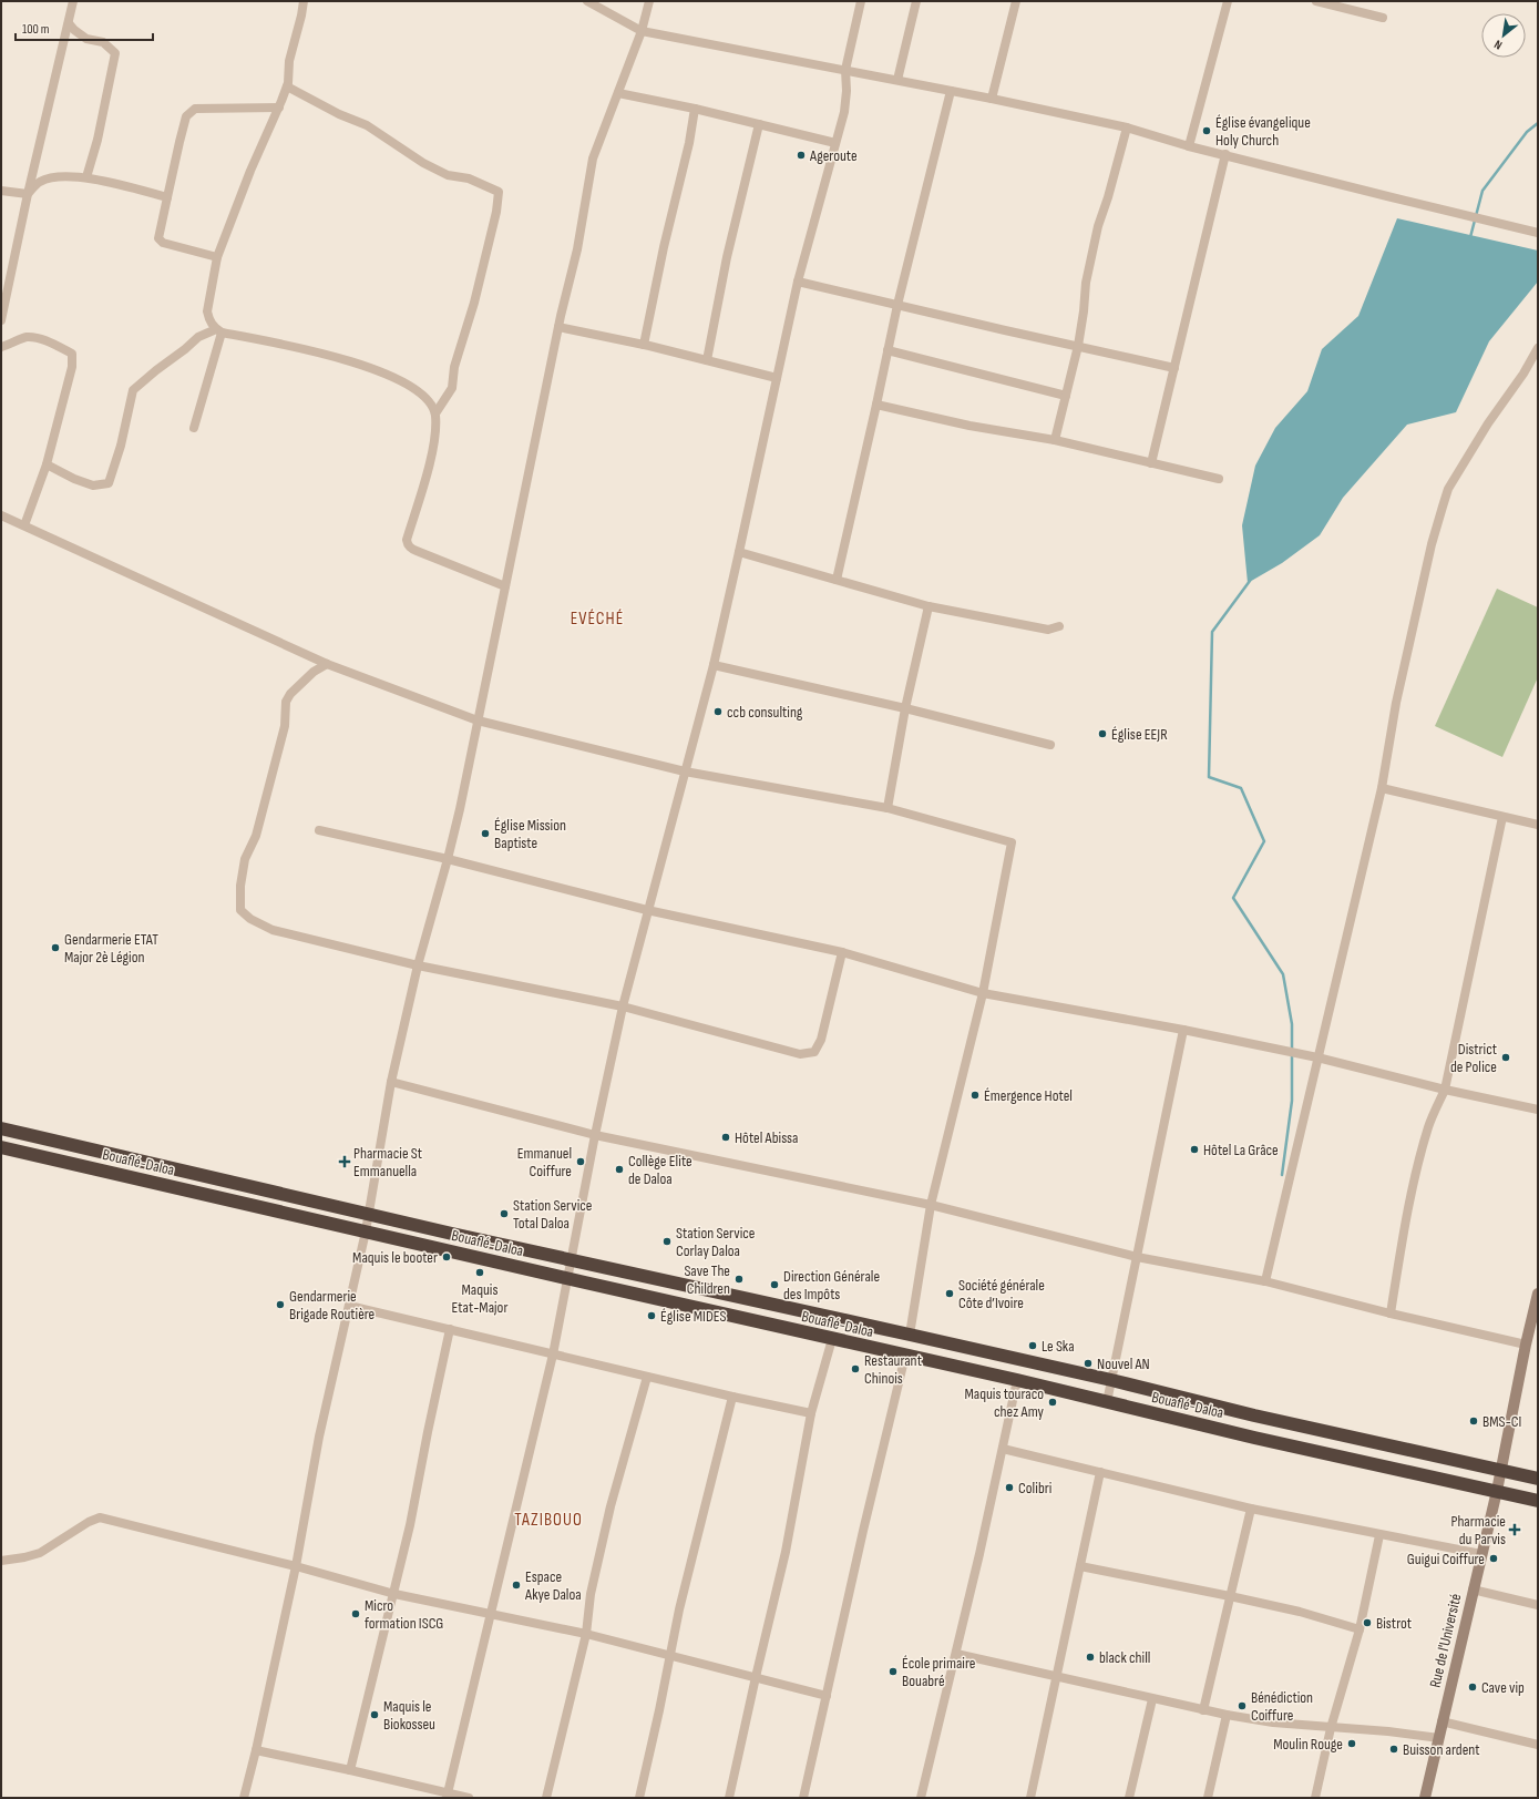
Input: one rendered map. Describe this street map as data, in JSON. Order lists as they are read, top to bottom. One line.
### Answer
{"streets":{"highway":["Bouaflé-Daloa"],"street":["Rue de l'Université"]},"crossings":[["Bouaflé-Daloa","Rue de l'Université"]],"districts":["EVÉCHÉ","TAZIBOUO"],"places":{"other":["Église évangelique Holy Church","Ageroute","ccb consulting","Église EEJR","Église Mission Baptiste","Gendarmerie ETAT Major 2è Légion","District de Police","Émergence Hotel","Hôtel Abissa","Hôtel La Grâce","Emmanuel Coiffure","Collège Elite de Daloa","Station Service Total Daloa","Station Service Corlay Daloa","Maquis le booter","Maquis Etat-Major","Save The Children","Direction Générale des Impôts","Société générale Côte d’Ivoire","Gendarmerie Brigade Routière","Église MIDES","Le Ska","Nouvel AN","Restaurant Chinois","Maquis touraco chez Amy","BMS-CI","Colibri","Guigui Coiffure","Espace Akye Daloa","Micro formation ISCG","Bistrot","black chill","École primaire Bouabré","Cave vip","Bénédiction Coiffure","Maquis le Biokosseu","Moulin Rouge","Buisson ardent"],"health":["Pharmacie St Emmanuella","Pharmacie du Parvis"]},"scale_bar":"100 m","north":"bottom left"}
